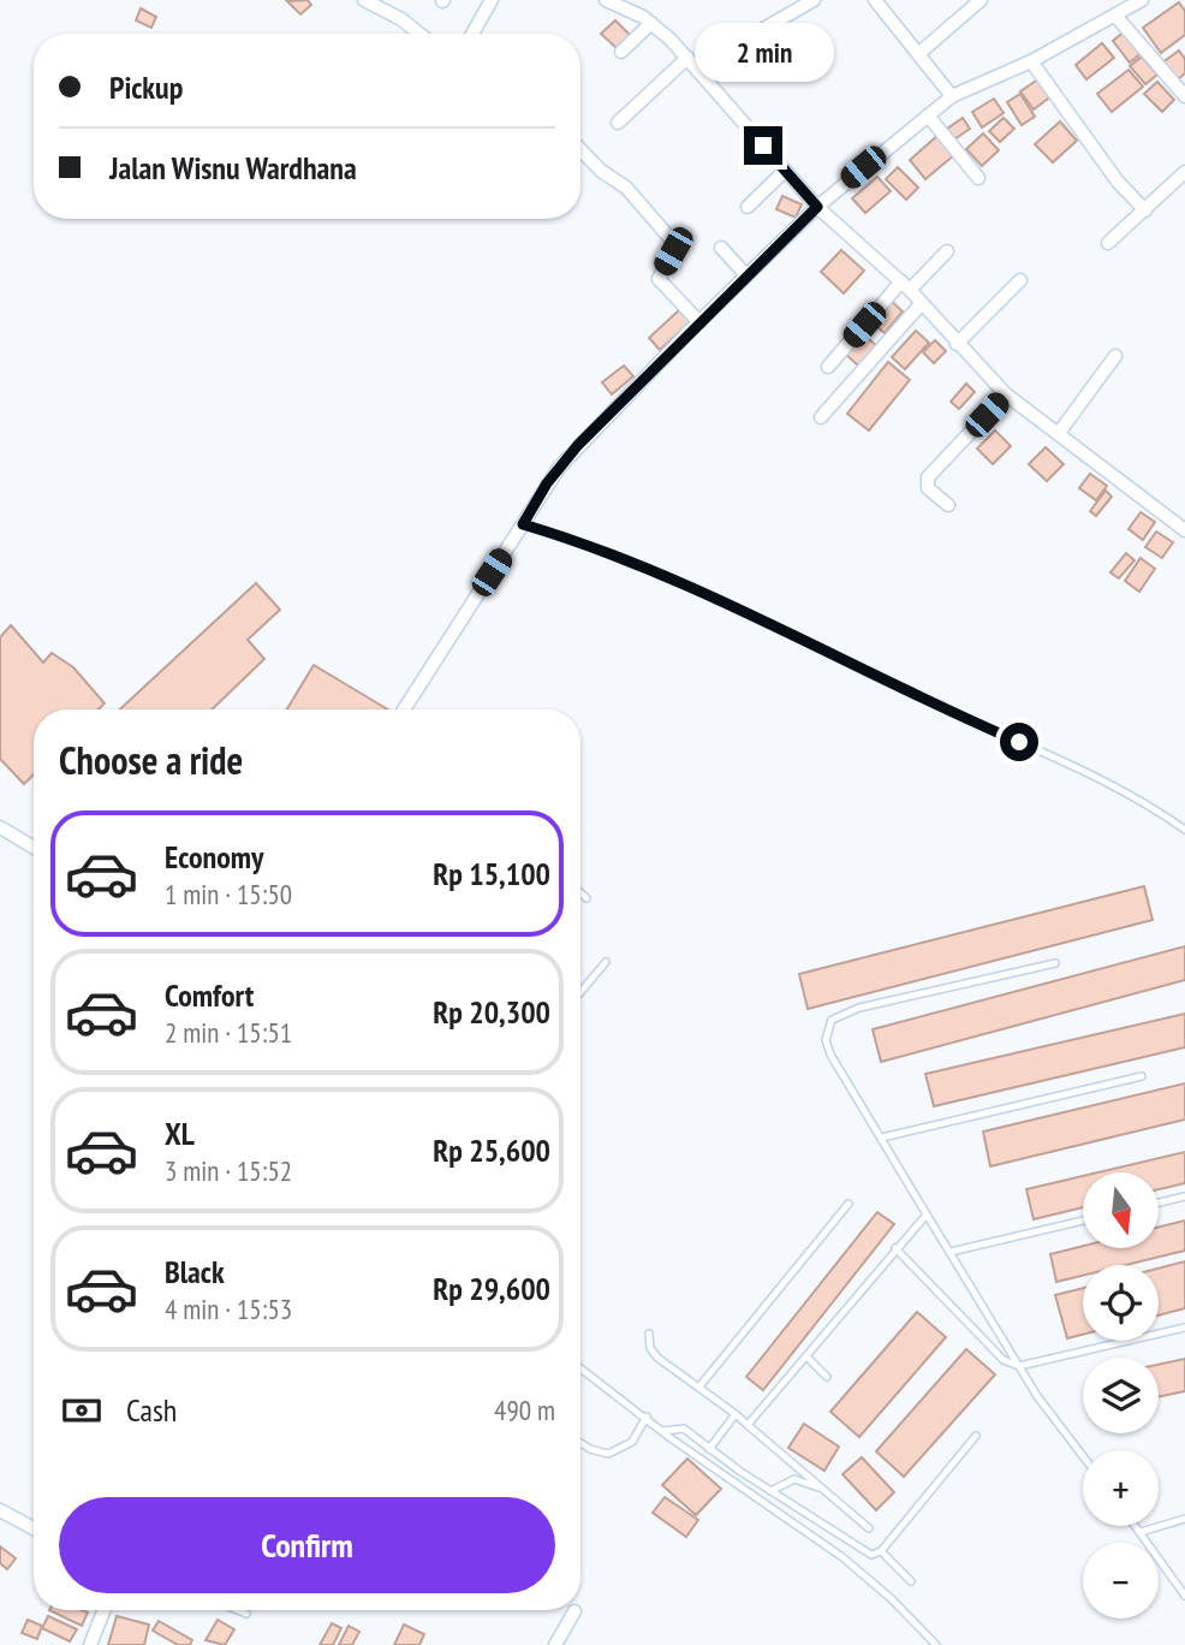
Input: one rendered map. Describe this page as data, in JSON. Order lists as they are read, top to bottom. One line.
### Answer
{"north":"bottom","page":{"bubble":"2 min","banner":["Pickup","Jalan Wisnu Wardhana"],"heading":"Choose a ride","list":[{"name":"Economy","note":"1 min · 15:50","value":"Rp 15,100"},{"name":"Comfort","note":"2 min · 15:51","value":"Rp 20,300"},{"name":"XL","note":"3 min · 15:52","value":"Rp 25,600"},{"name":"Black","note":"4 min · 15:53","value":"Rp 29,600"}],"map_buttons":["+","−"],"pay":["Cash","490 m"],"buttons":"Confirm"}}
